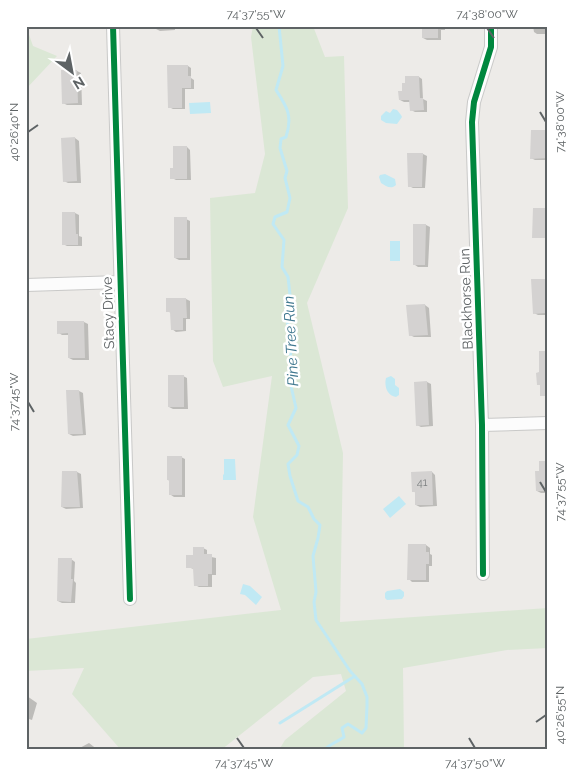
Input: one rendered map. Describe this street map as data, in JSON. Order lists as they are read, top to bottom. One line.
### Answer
{"streets":{"street":["Blackhorse Run","Stacy Drive"]},"water":["Pine Tree Run"],"house_numbers":["41"],"north":"bottom right","coordinates":["74°37'55\"W","74°38'00\"W","40°26'40\"N","74°37'45\"W","40°26'55\"N","74°37'50\"W"]}
